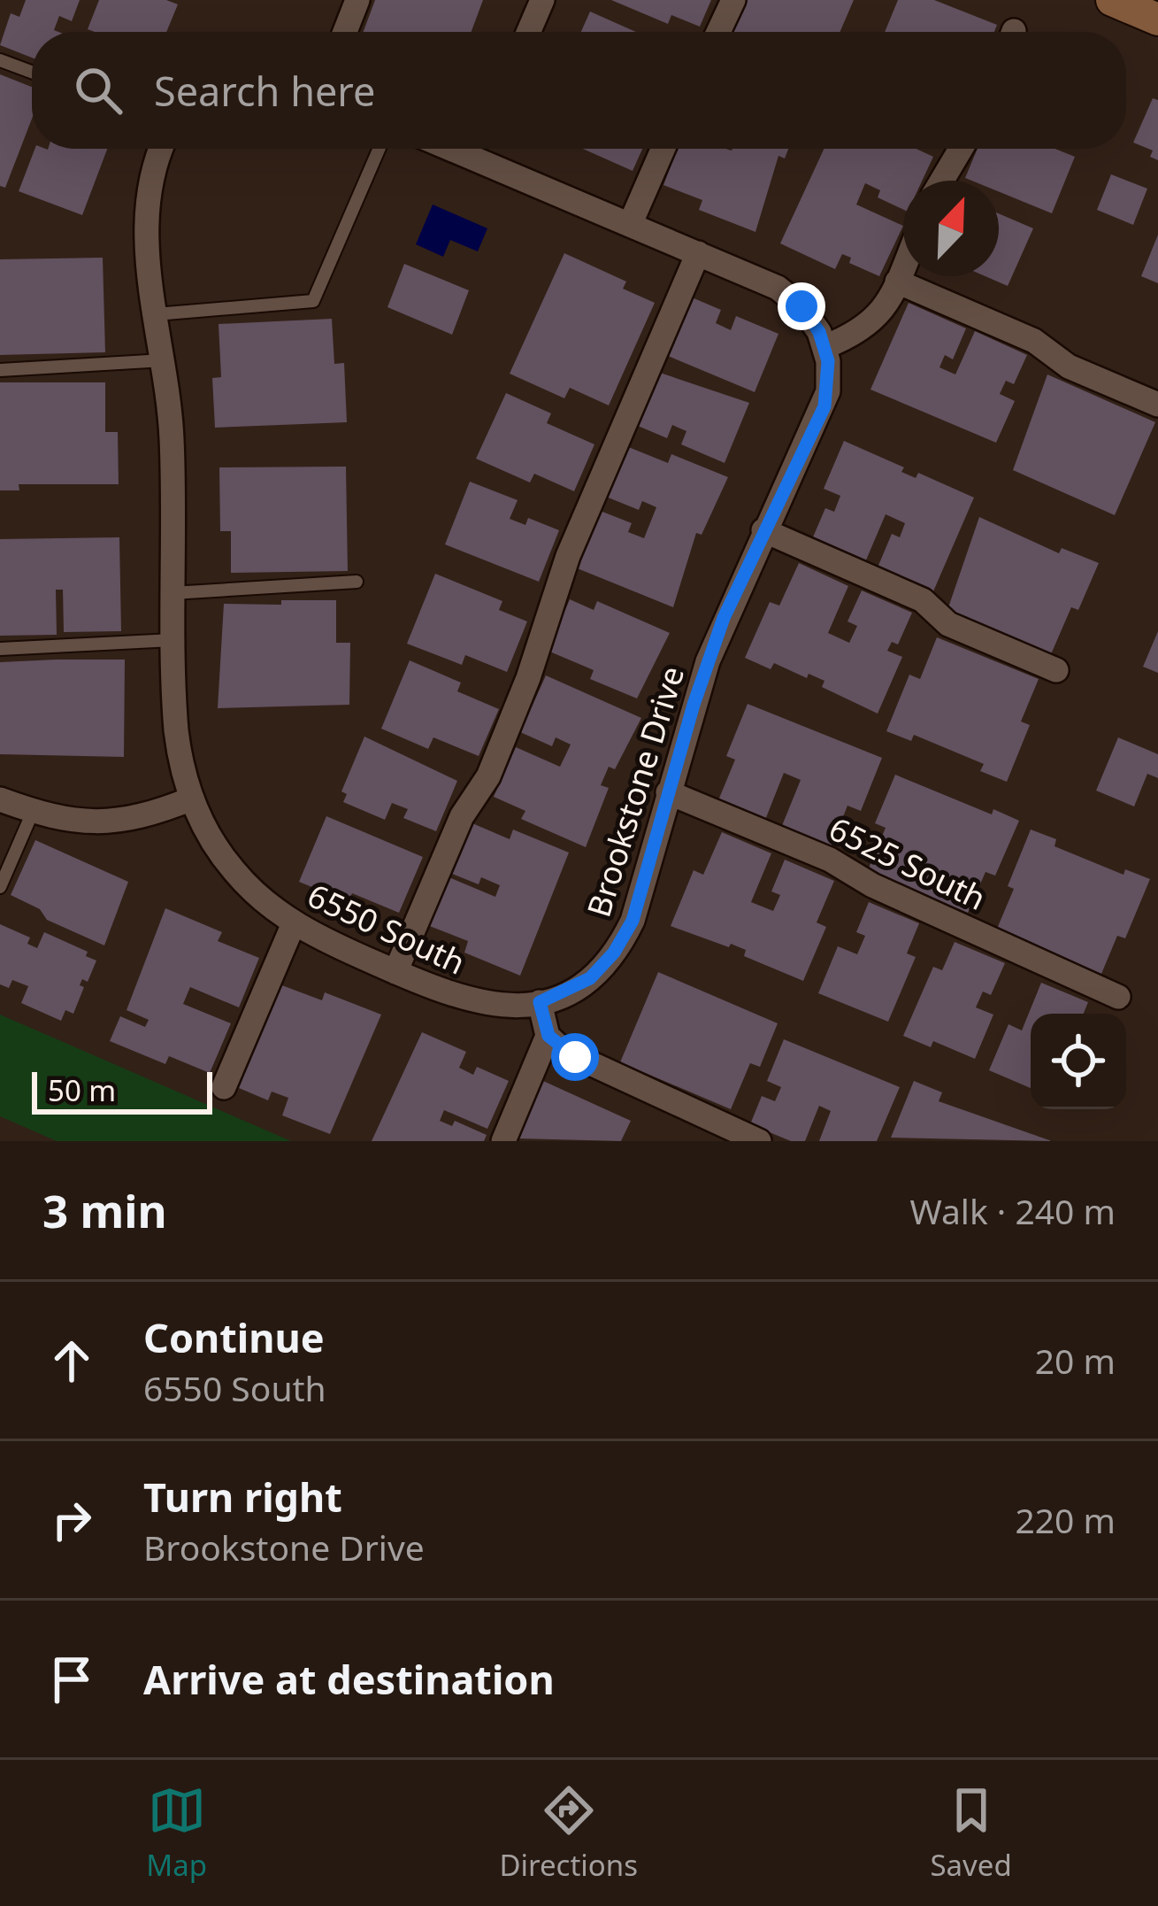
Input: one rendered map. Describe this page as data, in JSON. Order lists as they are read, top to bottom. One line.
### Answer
{"streets":{"street":["Brookstone Drive","6525 South","6550 South"]},"crossings":[["Brookstone Drive","6525 South"],["Brookstone Drive","6550 South"]],"scale_bar":"50 m","north":"top right","page":{"search":"Search here","scale":"50 m","heading":["3 min","Walk · 240 m"],"list":[["Continue","6550 South","20 m"],["Turn right","Brookstone Drive","220 m"],"Arrive at destination"],"nav":["Map","Directions","Saved"]}}
